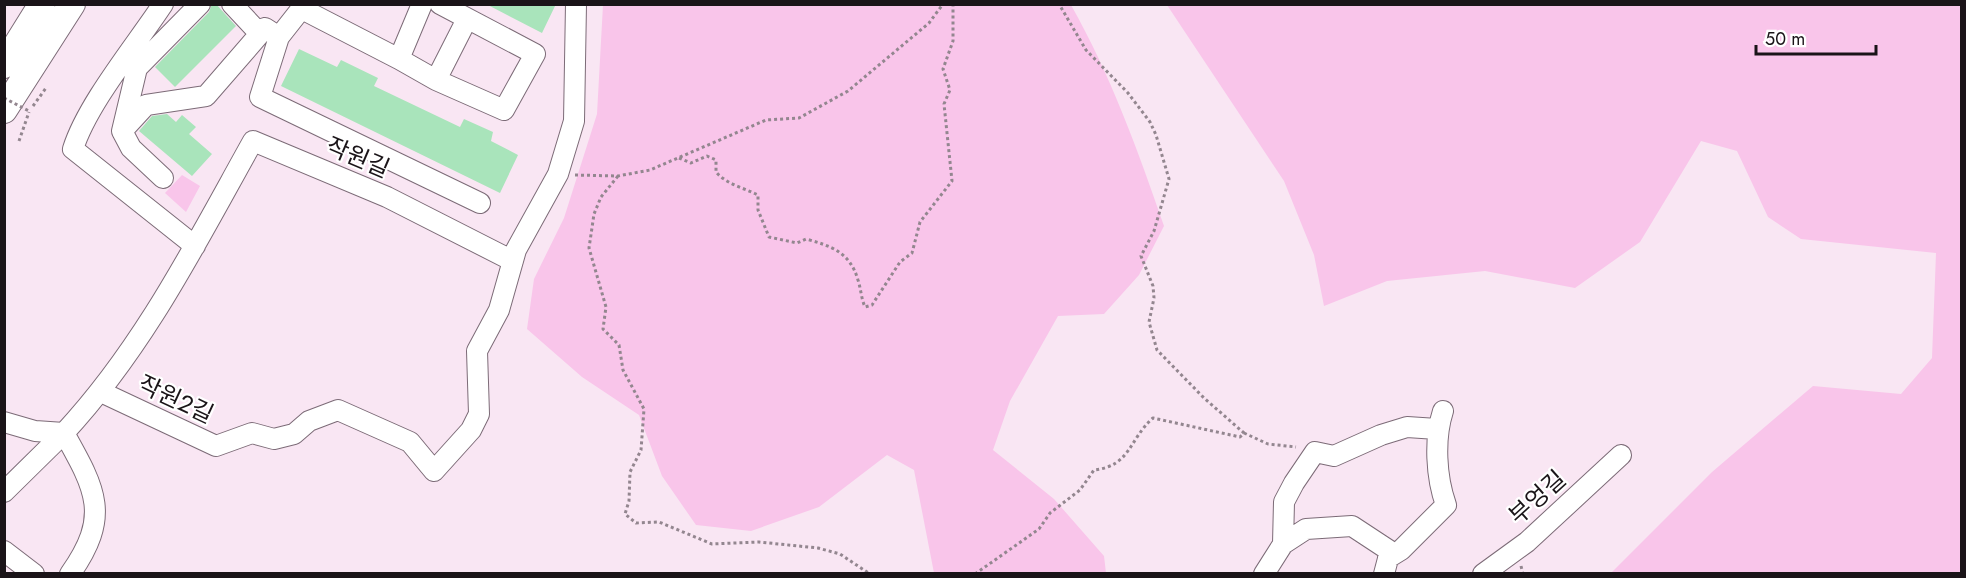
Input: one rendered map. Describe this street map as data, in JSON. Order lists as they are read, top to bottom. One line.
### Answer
{"streets":{"street":["작원길","작원2길","부엉길"]},"crossings":[["작원길","작원2길"]],"scale_bar":"50 m"}
